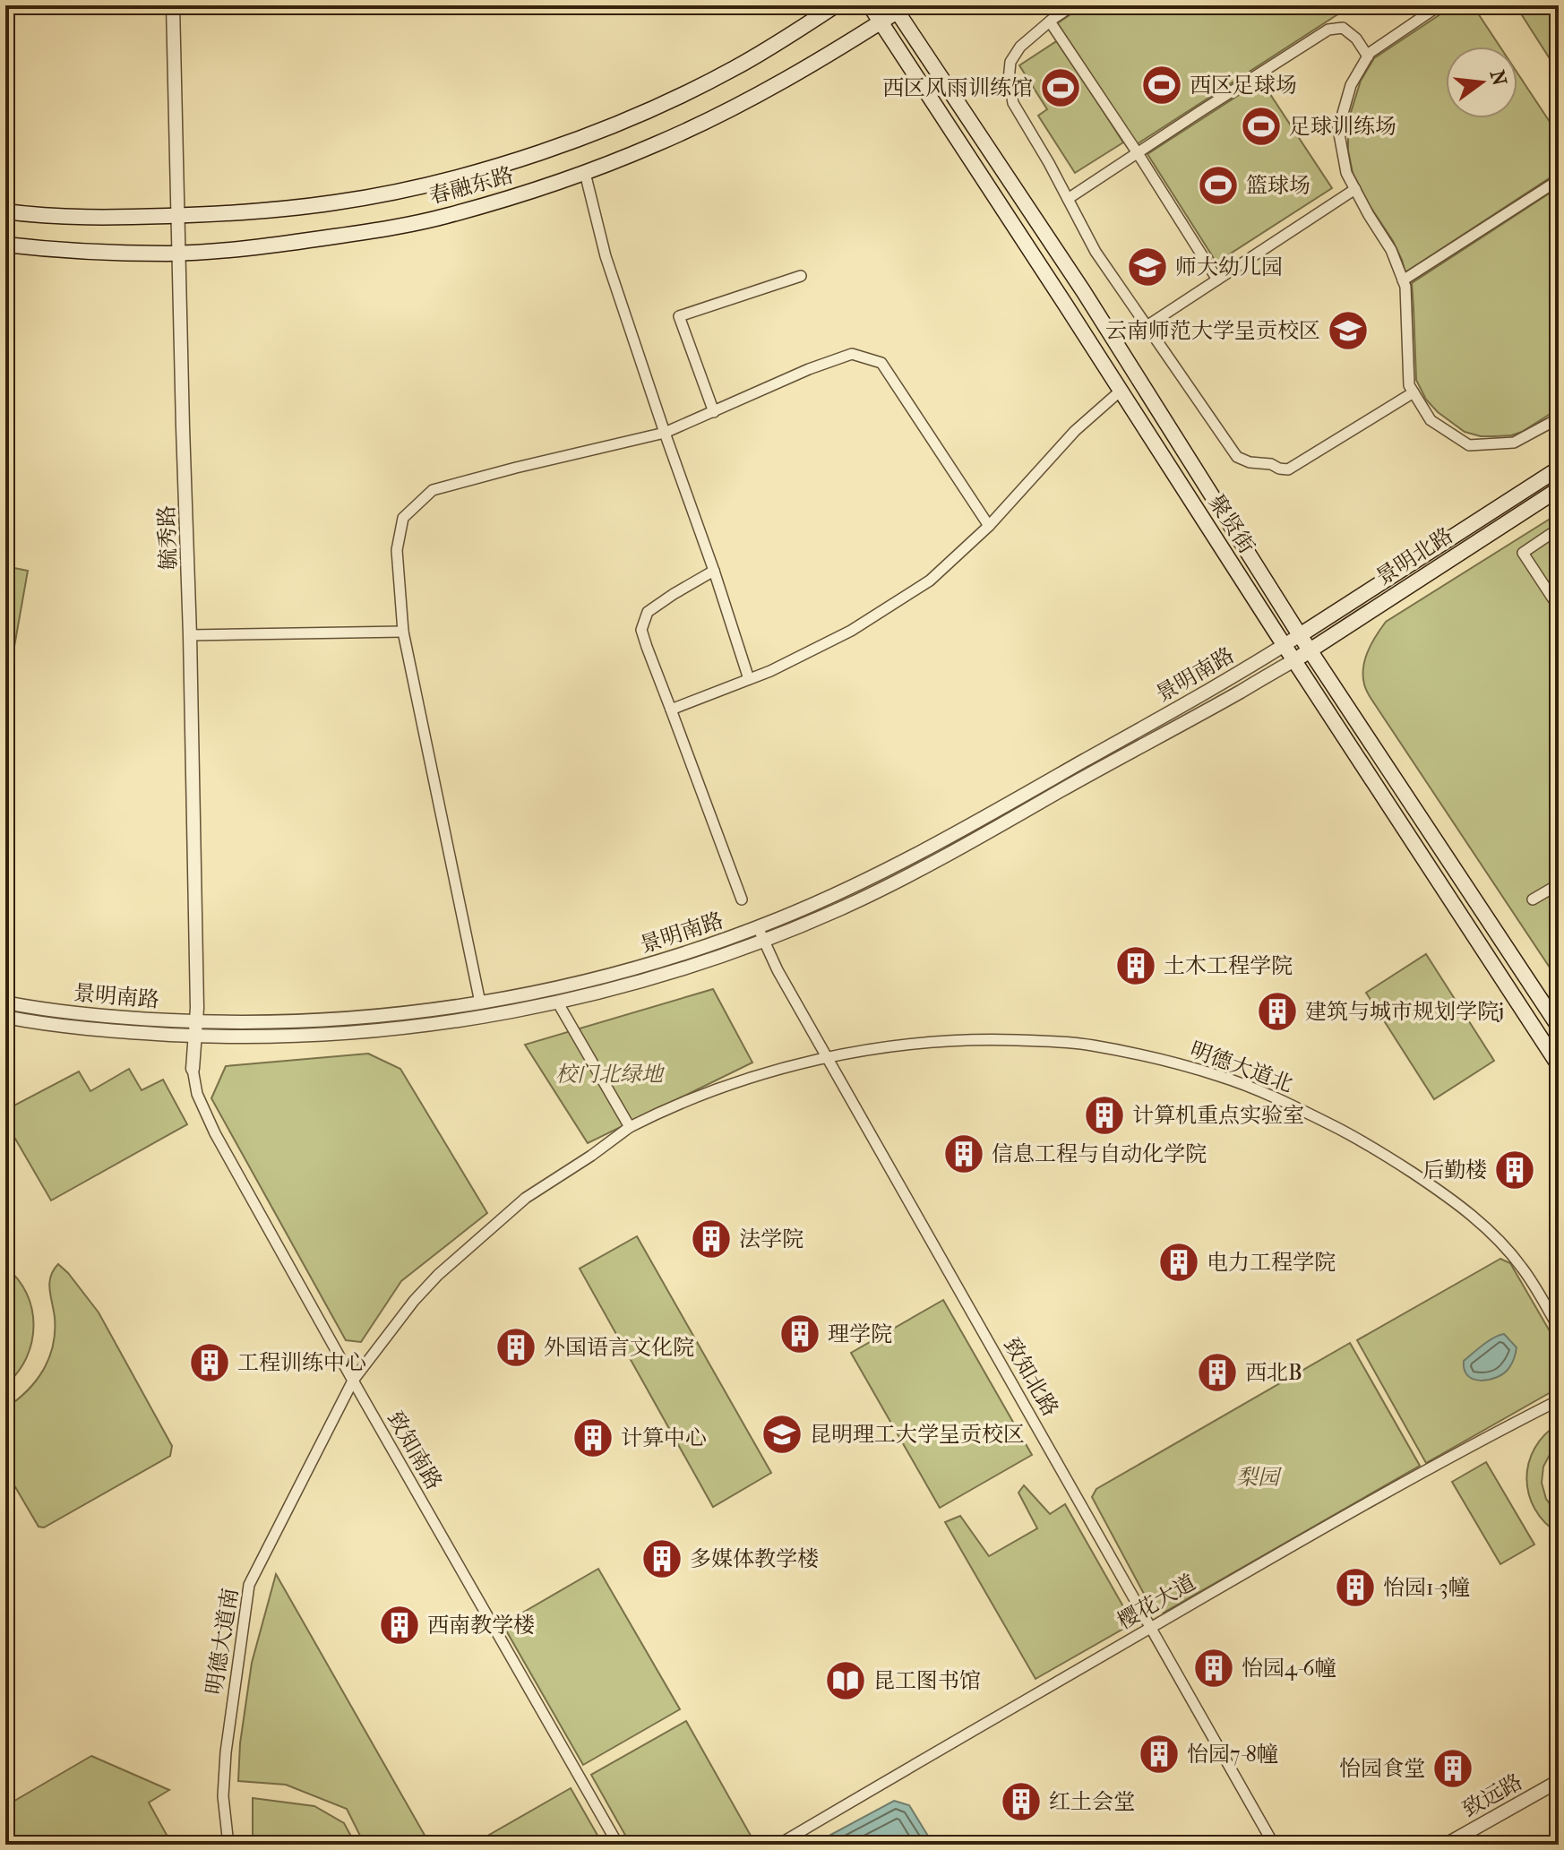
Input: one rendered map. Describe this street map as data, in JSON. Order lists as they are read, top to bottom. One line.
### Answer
{"streets":{"main road":["春融东路","聚贤街","景明北路"],"street":["毓秀路","景明南路","明德大道北","致知北路","致知南路","樱花大道","明德大道南","致远路"]},"crossings":[["春融东路","聚贤街"],["春融东路","毓秀路"],["聚贤街","景明北路"],["聚贤街","景明南路"],["毓秀路","景明南路"],["毓秀路","致知南路"],["景明北路","景明南路"],["景明南路","致知北路"],["明德大道北","致知北路"],["明德大道北","明德大道南"],["致知北路","樱花大道"],["致知南路","明德大道南"]],"parks":["校门北绿地","梨园"],"places":{"sports":["西区足球场","西区风雨训练馆","足球训练场","篮球场"],"school or university":["师大幼儿园","云南师范大学呈贡校区","昆明理工大学呈贡校区"],"building":["土木工程学院","建筑与城市规划学院j","计算机重点实验室","信息工程与自动化学院","后勤楼","法学院","电力工程学院","理学院","外国语言文化院","工程训练中心","西北B","计算中心","多媒体教学楼","怡园1-3幢","西南教学楼","怡园4-6幢","怡园7-8幢","怡园食堂","红土会堂"],"library":["昆工图书馆"]},"north":"right"}
